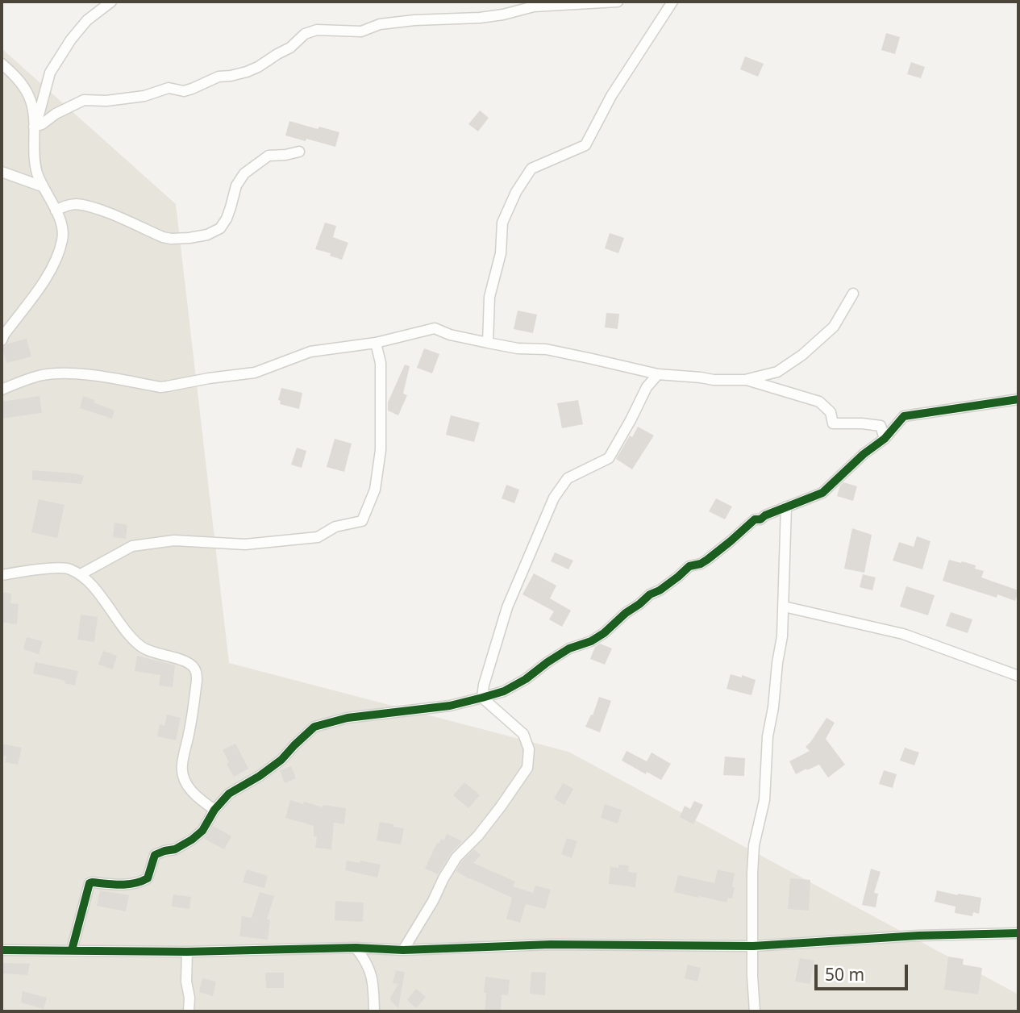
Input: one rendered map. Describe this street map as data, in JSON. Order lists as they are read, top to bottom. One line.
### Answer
{"scale_bar":"50 m"}
